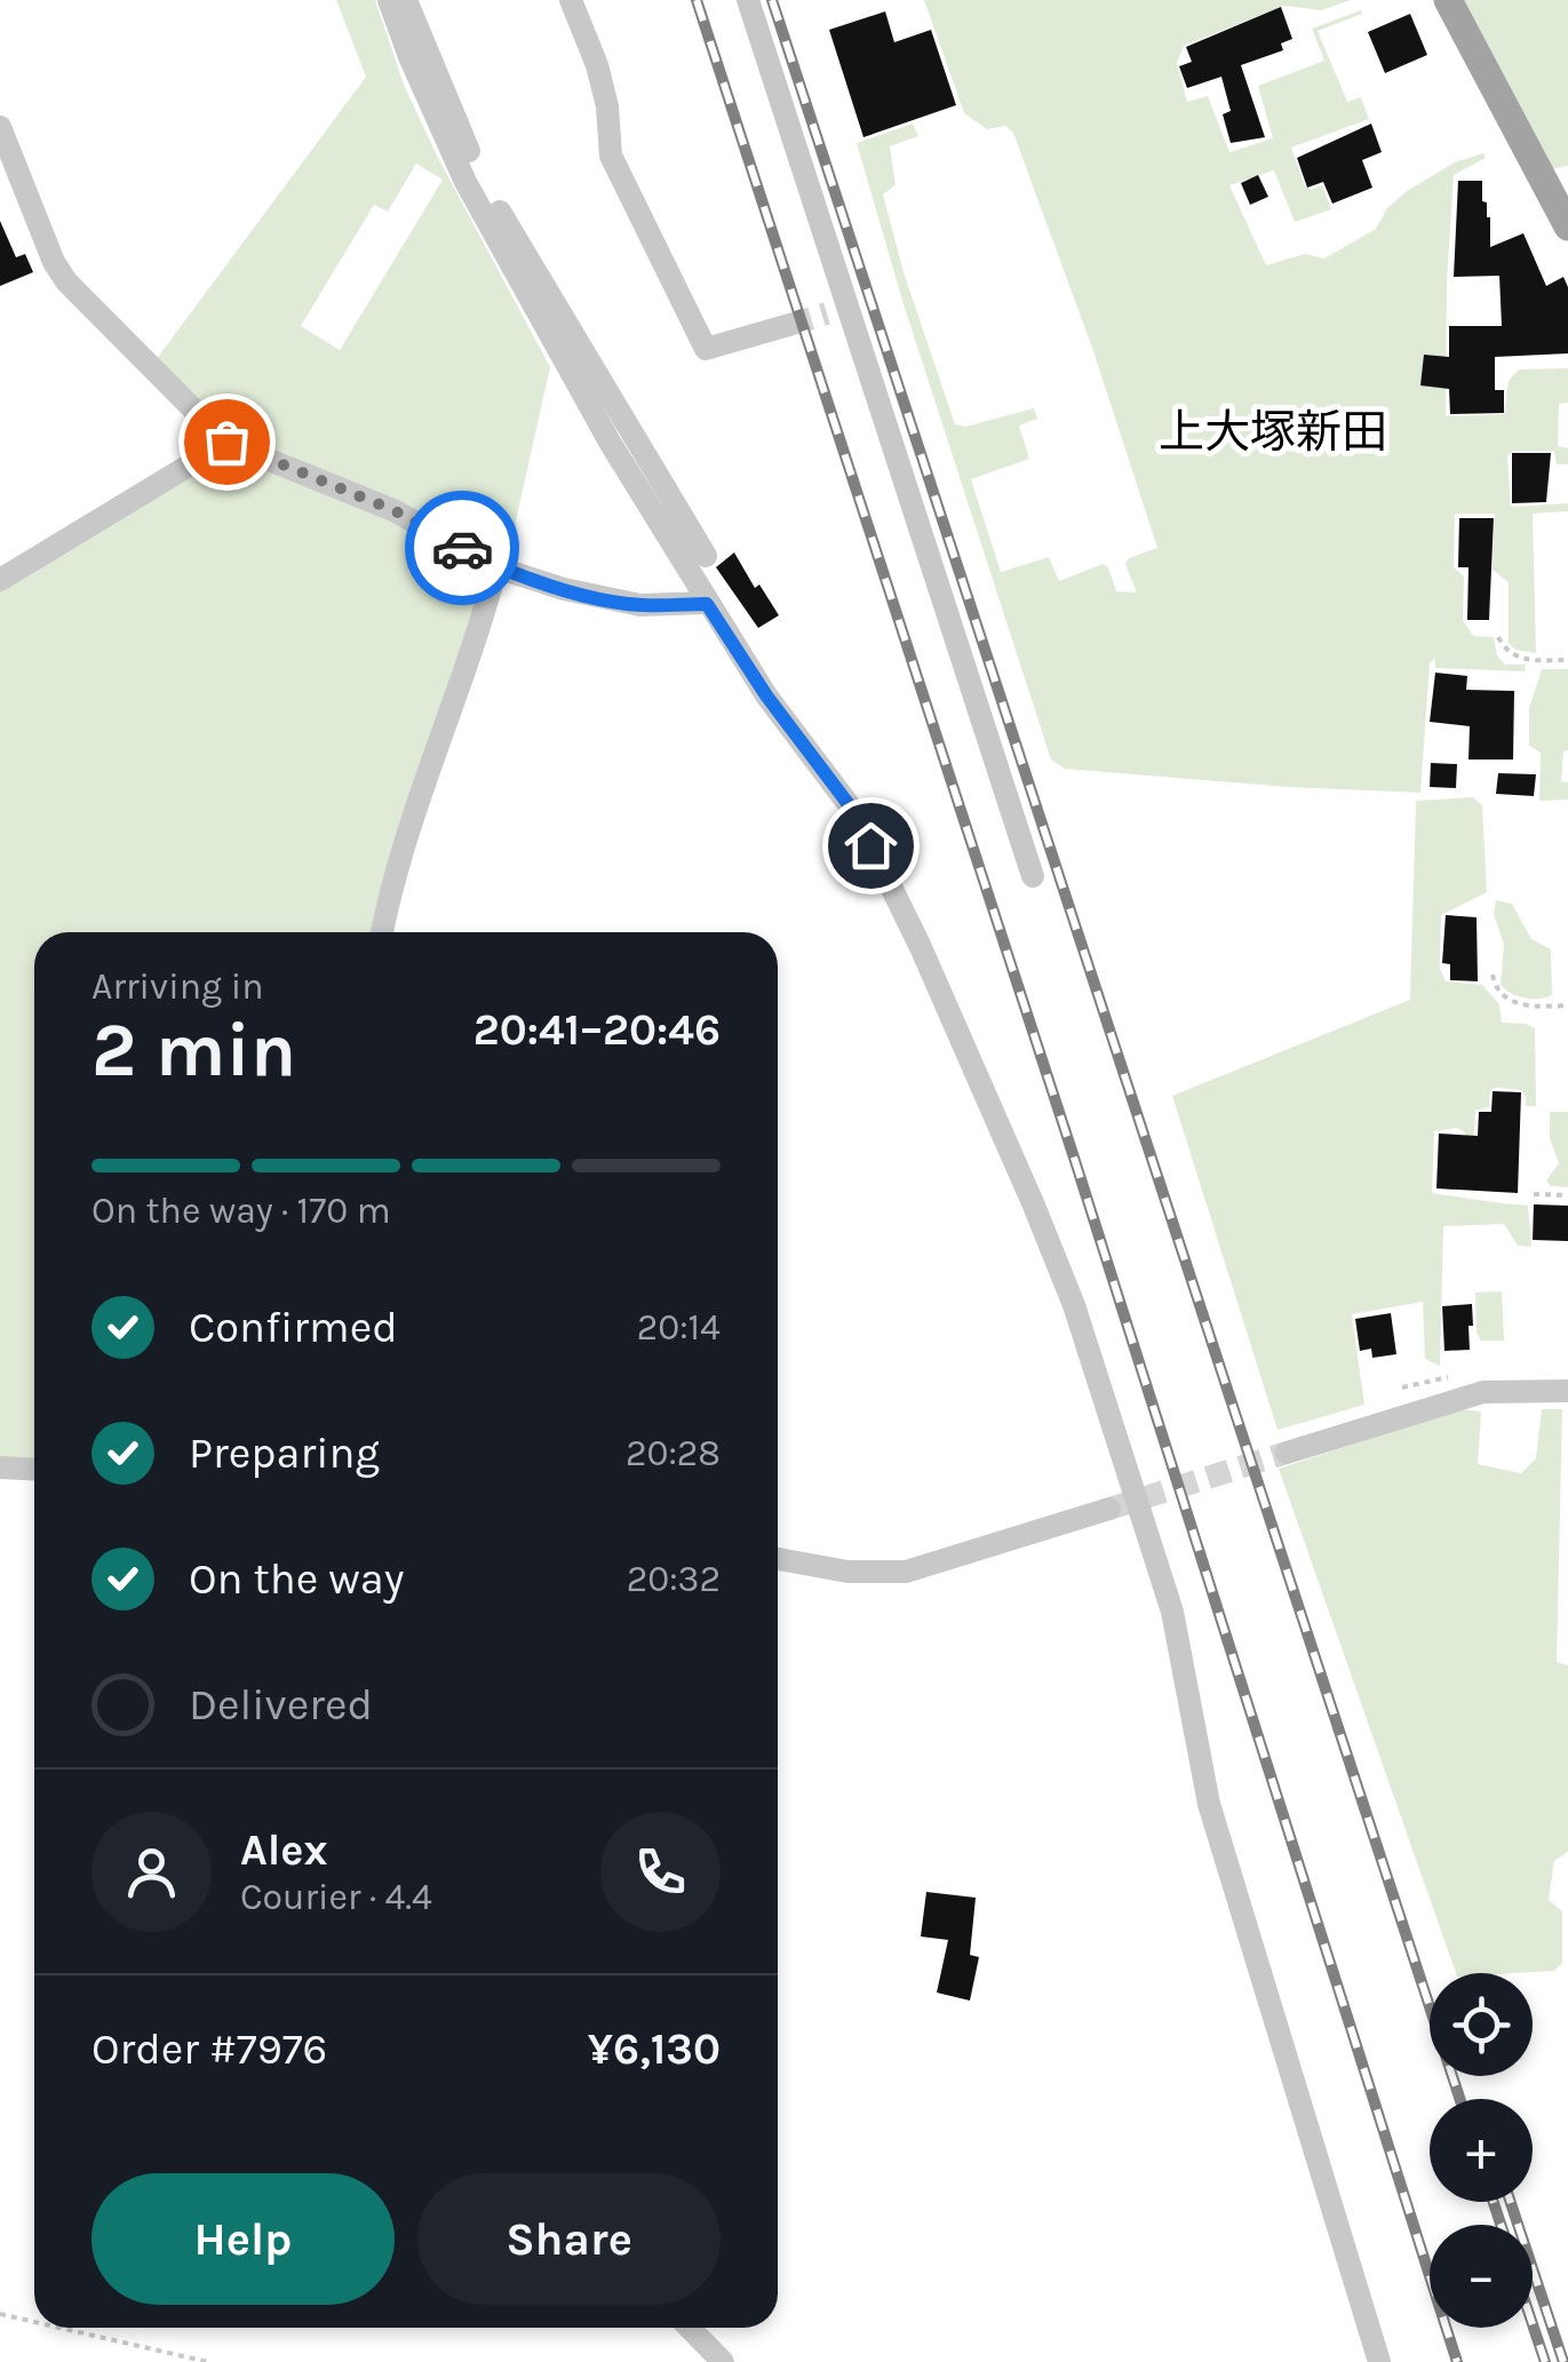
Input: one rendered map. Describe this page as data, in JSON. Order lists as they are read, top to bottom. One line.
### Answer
{"districts":["上大塚新田"],"page":{"heading":["2 min","Arriving in","20:41–20:46"],"panel":["Alex","Courier · 4.4","Order #7976","¥6,130"],"bar":"On the way · 170 m","list":[["Confirmed","20:14"],["Preparing","20:28"],["On the way","20:32"],"Delivered"],"map_buttons":["+","−"],"buttons":["Help","Share"]}}
